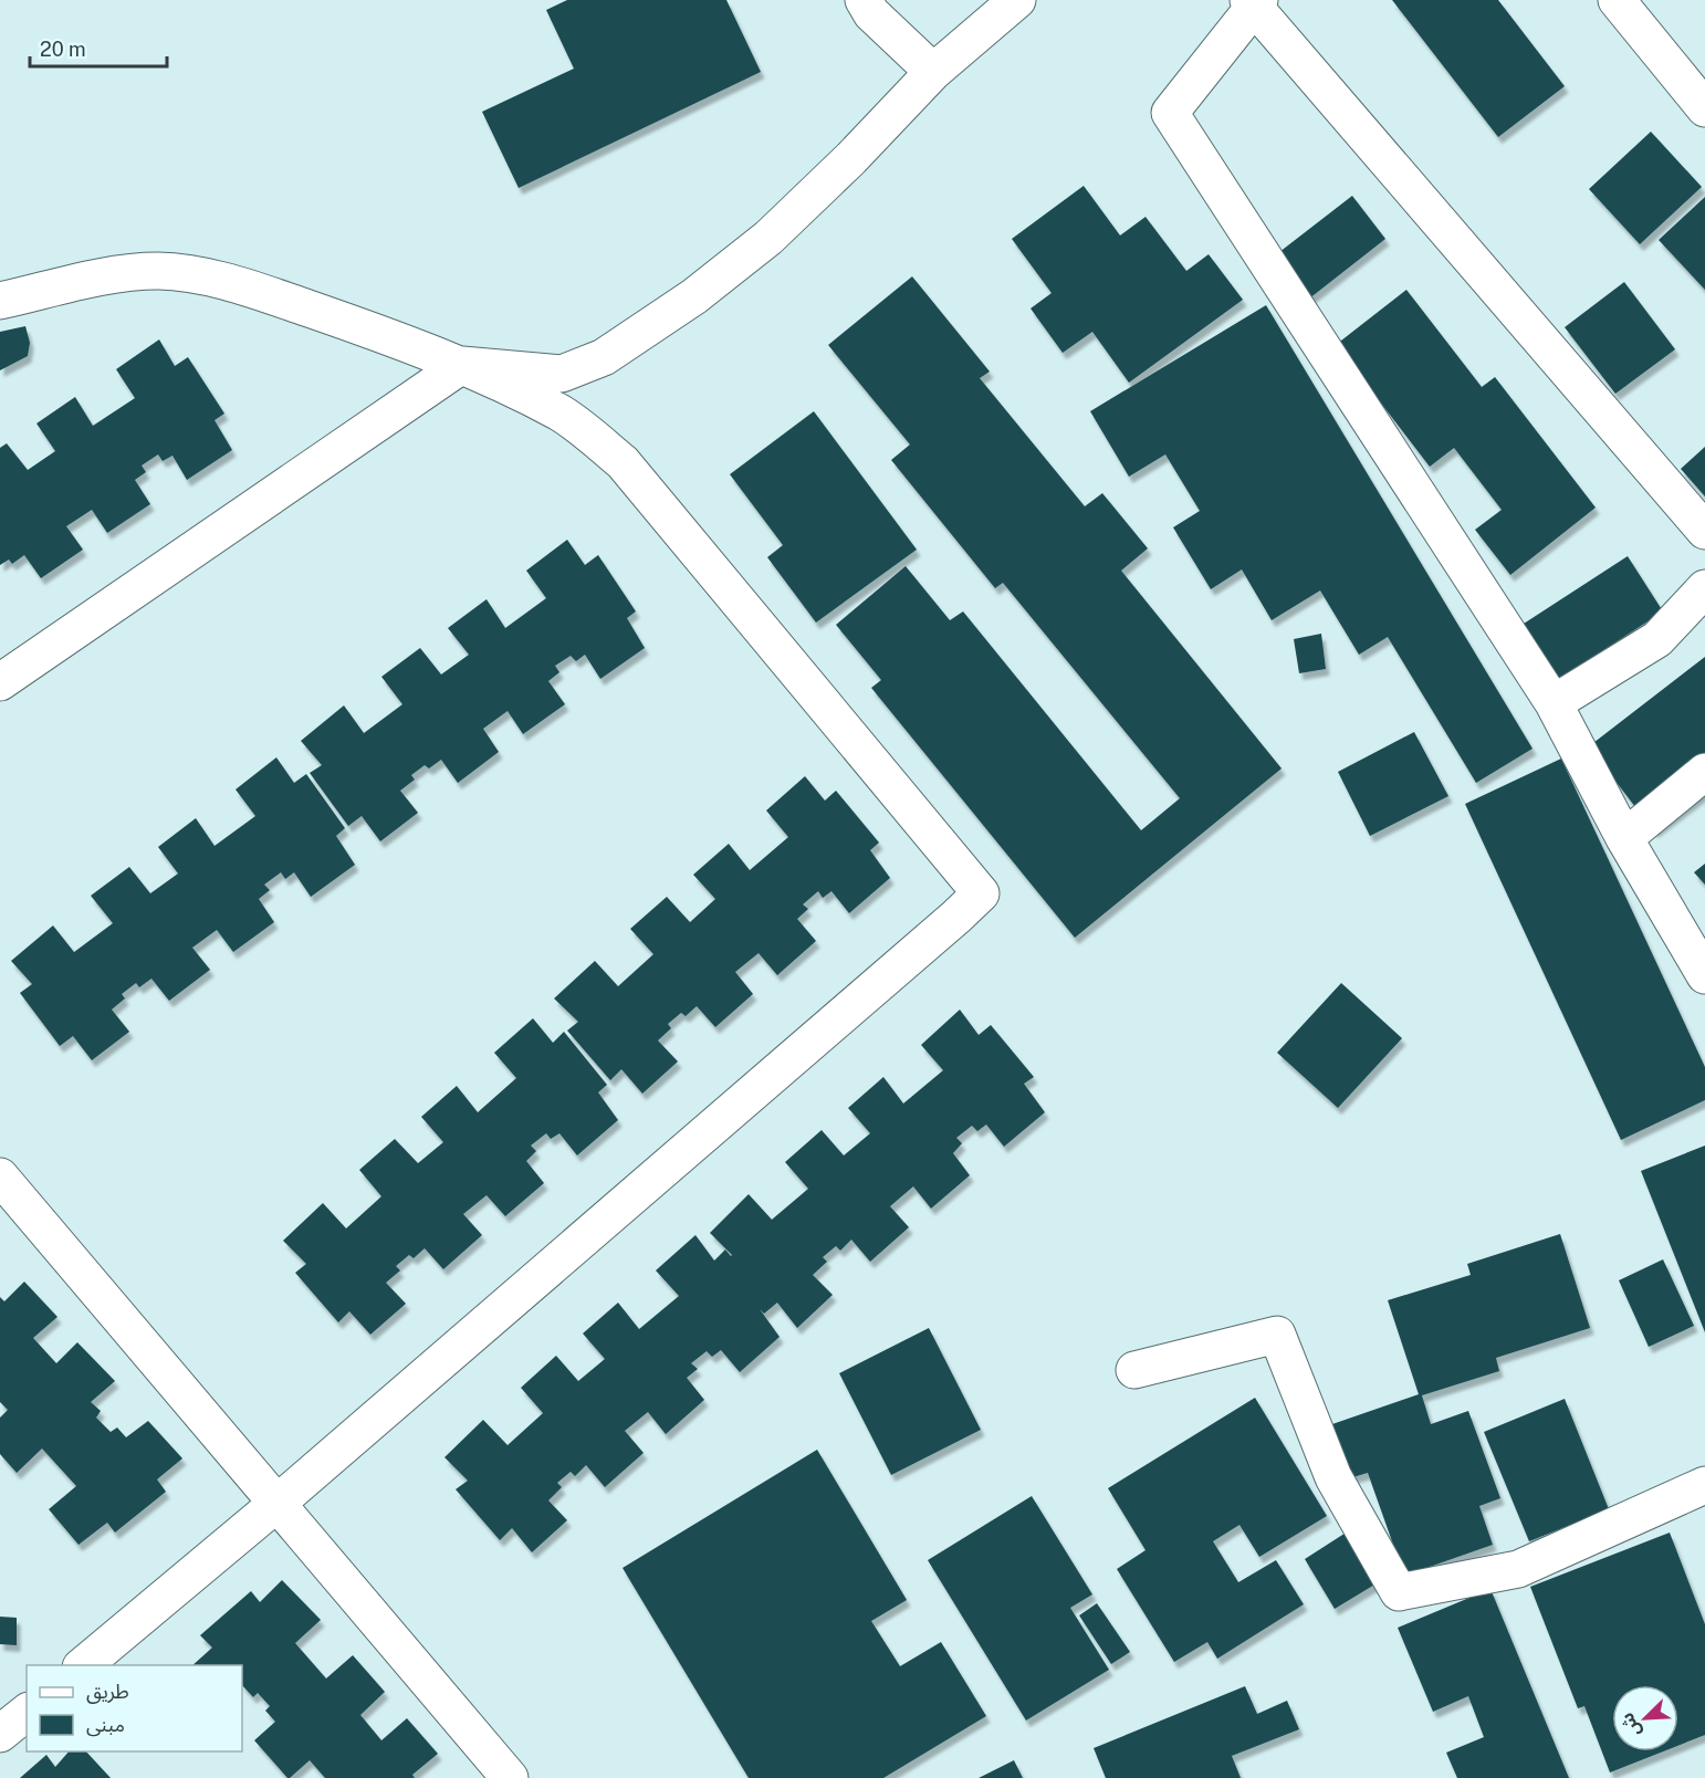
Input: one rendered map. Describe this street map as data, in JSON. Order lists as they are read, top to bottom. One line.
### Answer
{"legend":["طريق","مبنى"],"scale_bar":"20 m","north":"bottom left"}
